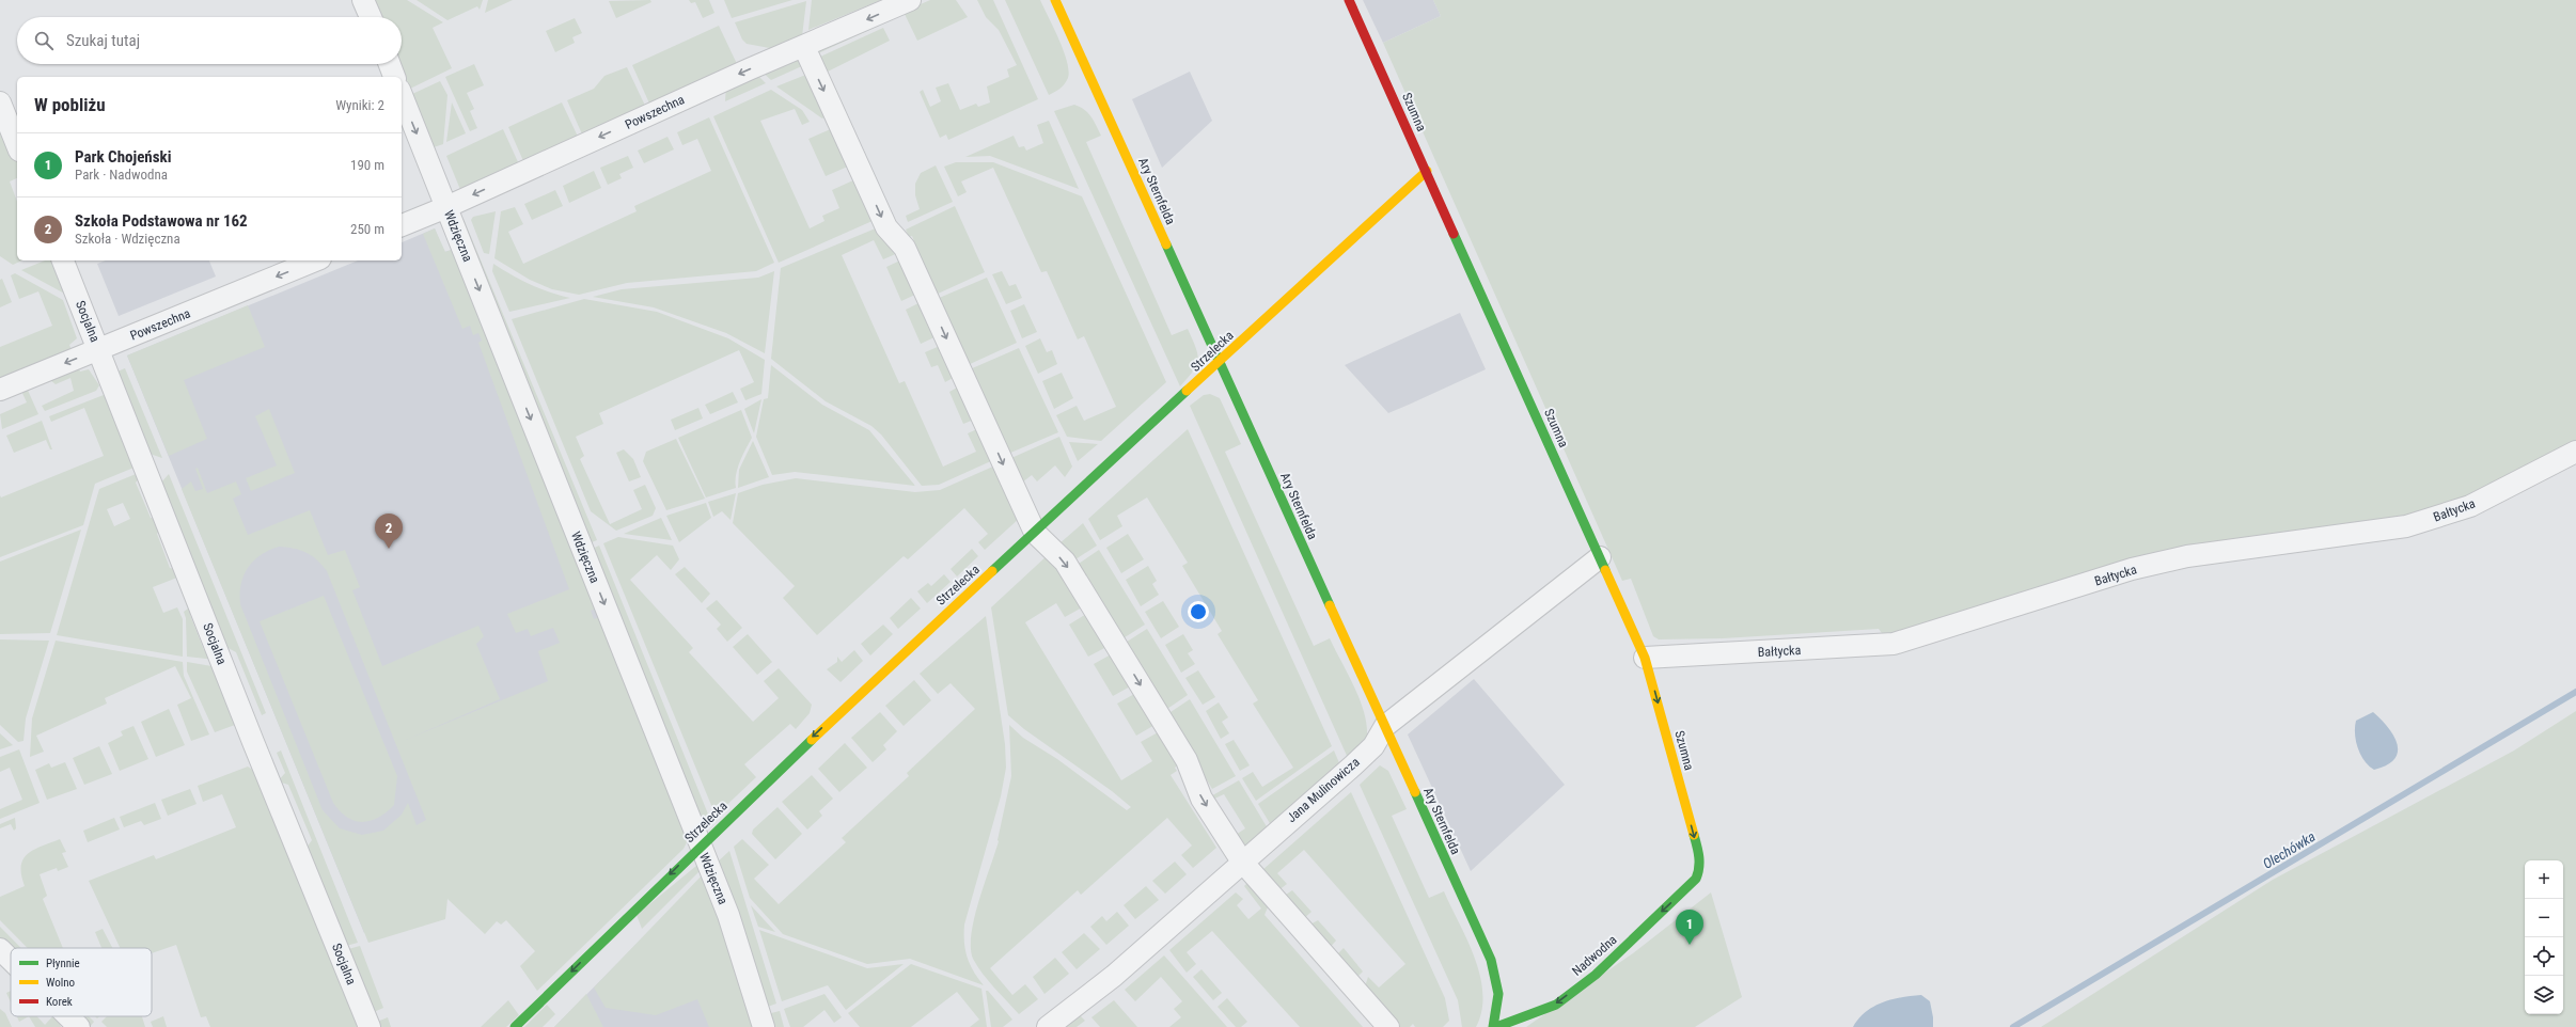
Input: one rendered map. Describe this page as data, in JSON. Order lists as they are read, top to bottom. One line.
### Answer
{"streets":{"street":["Powszechna","Szumna","Ary Sternfelda","Wdzięczna","Socjalna","Strzelecka","Bałtycka","Jana Mulinowicza","Nadwodna"]},"crossings":[["Powszechna","Wdzięczna"],["Powszechna","Socjalna"],["Szumna","Strzelecka"],["Szumna","Bałtycka"],["Szumna","Jana Mulinowicza"],["Szumna","Nadwodna"],["Ary Sternfelda","Strzelecka"],["Ary Sternfelda","Jana Mulinowicza"],["Ary Sternfelda","Nadwodna"],["Wdzięczna","Strzelecka"]],"one_way":["Powszechna","Wdzięczna","Strzelecka","Nadwodna"],"water":["Olechówka"],"legend":["Płynnie","Wolno","Korek"],"page":{"search":"Szukaj tutaj","heading":["W pobliżu","Wyniki: 2"],"list":[{"mark":"1","name":"Park Chojeński","note":"Park · Nadwodna","value":"190 m"},{"mark":"2","name":"Szkoła Podstawowa nr 162","note":"Szkoła · Wdzięczna","value":"250 m"}],"pins":["2","1"],"map_buttons":["+","−"]}}
